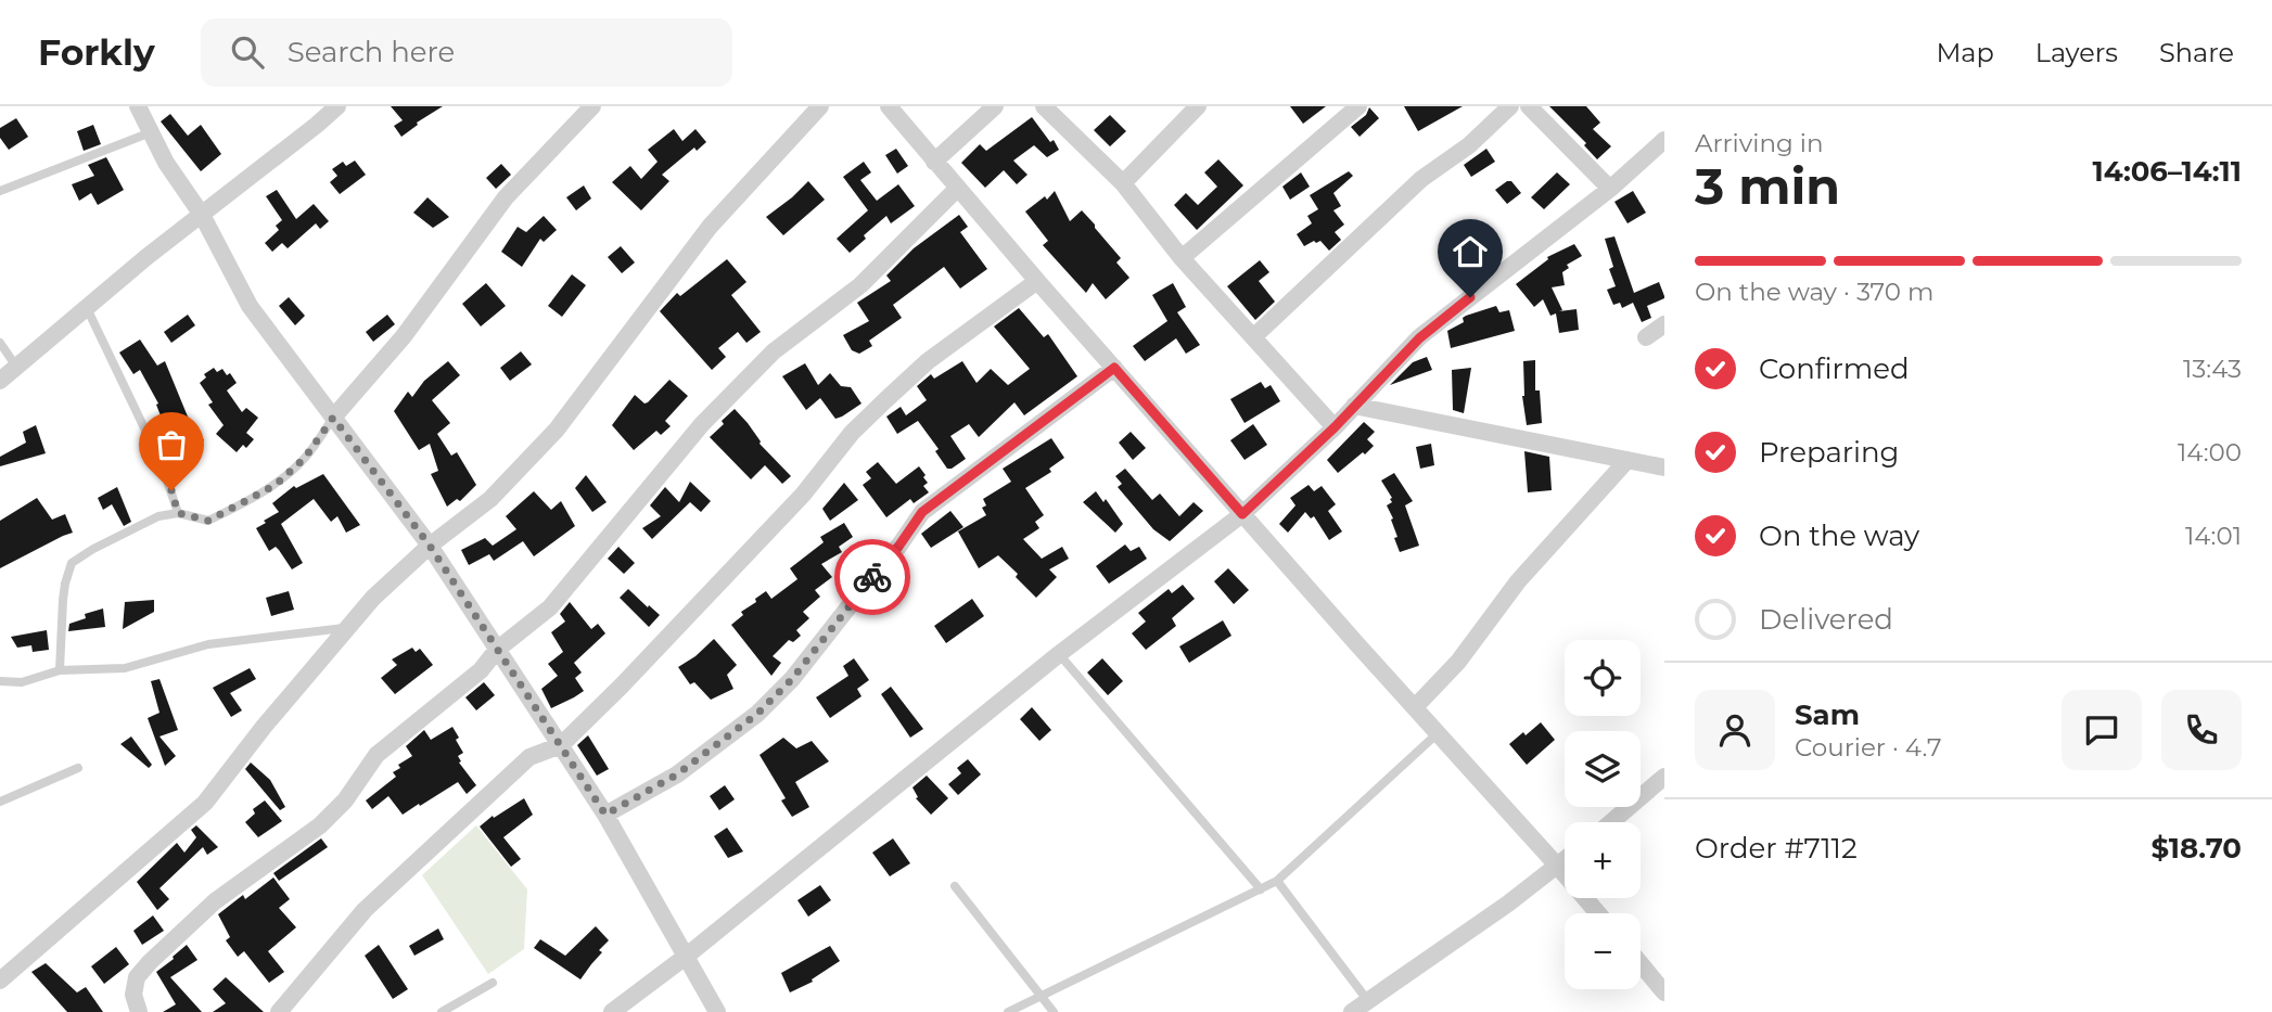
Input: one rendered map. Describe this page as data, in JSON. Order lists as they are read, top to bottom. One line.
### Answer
{"page":{"header":"Forkly","search":"Search here","nav":["Map","Layers","Share"],"heading":["3 min","Arriving in","14:06–14:11"],"panel":["Sam","Courier · 4.7","Order #7112","$18.70"],"bar":"On the way · 370 m","list":[["Confirmed","13:43"],["Preparing","14:00"],["On the way","14:01"],"Delivered"],"map_buttons":["+","−"]}}
